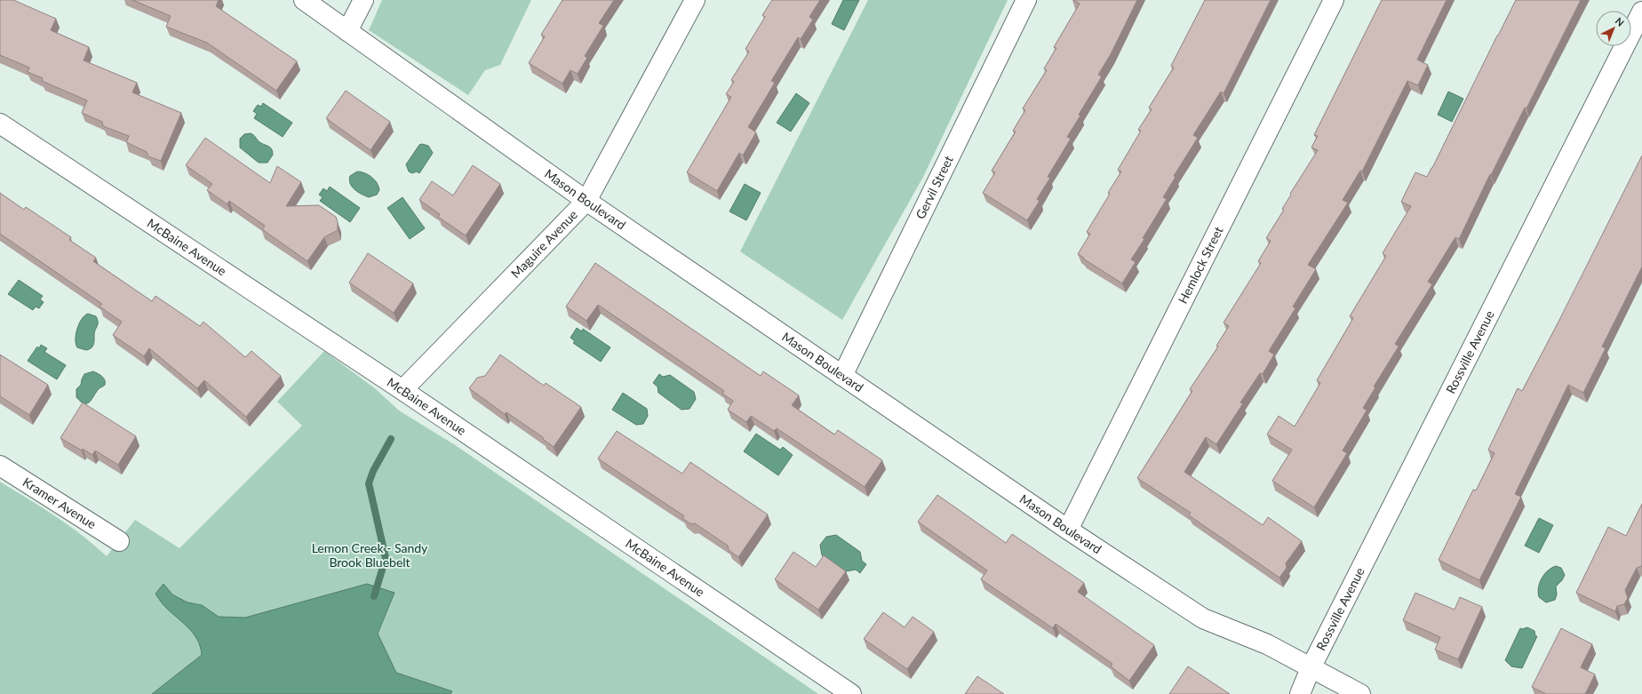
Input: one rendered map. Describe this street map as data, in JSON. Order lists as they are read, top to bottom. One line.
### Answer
{"streets":{"street":["Gervil Street","Mason Boulevard","Maguire Avenue","McBaine Avenue","Hemlock Street","Rossville Avenue","Kramer Avenue"]},"crossings":[["Gervil Street","Mason Boulevard"],["Mason Boulevard","Maguire Avenue"],["Mason Boulevard","Hemlock Street"],["Mason Boulevard","Rossville Avenue"],["Maguire Avenue","McBaine Avenue"]],"parks":["Lemon Creek - Sandy Brook Bluebelt"],"north":"top right"}
